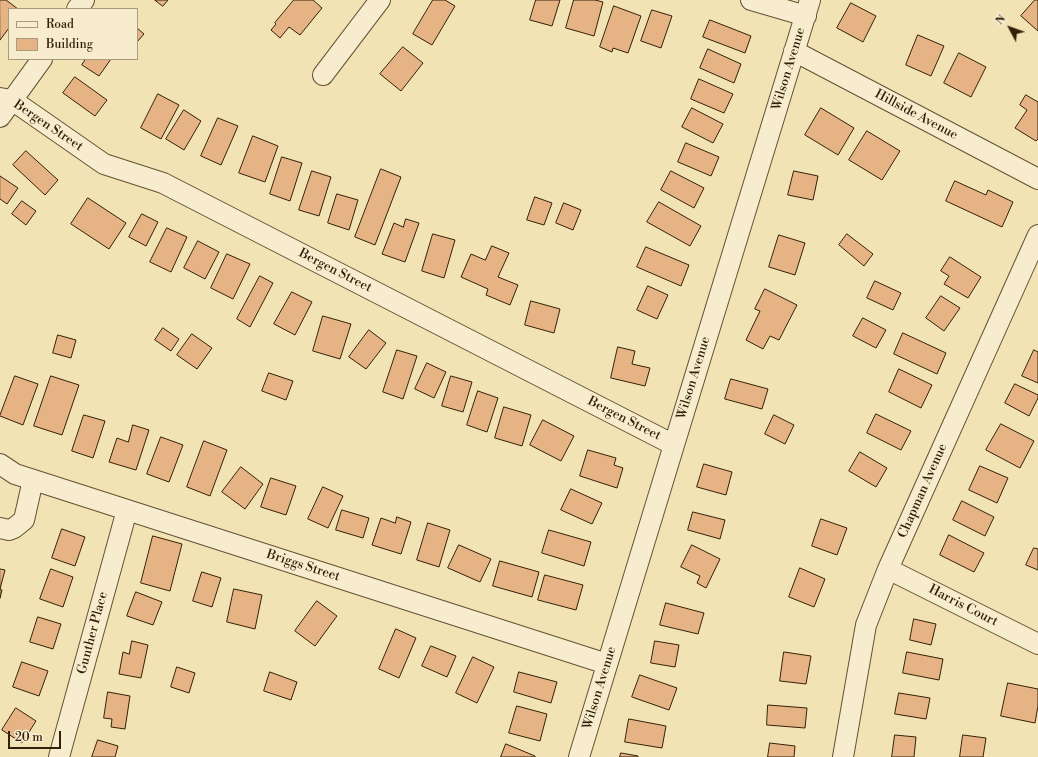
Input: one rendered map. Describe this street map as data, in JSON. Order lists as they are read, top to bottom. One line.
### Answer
{"streets":{"street":["Wilson Avenue","Hillside Avenue","Bergen Street","Chapman Avenue","Briggs Street","Harris Court","Gunther Place"]},"crossings":[["Wilson Avenue","Hillside Avenue"],["Wilson Avenue","Bergen Street"],["Wilson Avenue","Briggs Street"],["Chapman Avenue","Harris Court"],["Briggs Street","Gunther Place"]],"legend":["Road","Building"],"scale_bar":"20 m","north":"top left"}
